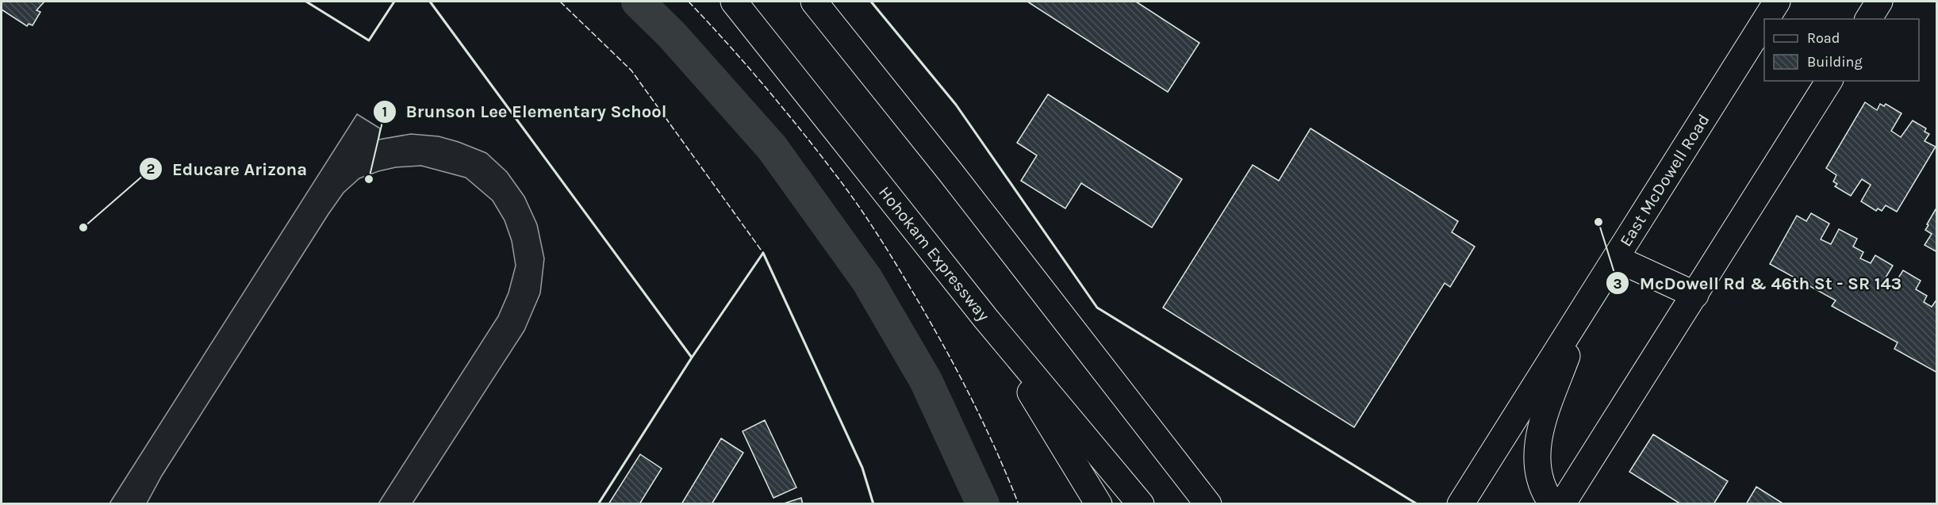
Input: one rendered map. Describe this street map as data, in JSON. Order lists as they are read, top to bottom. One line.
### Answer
{"streets":{"main road":["East McDowell Road","Hohokam Expressway"]},"places":["Brunson Lee Elementary School","McDowell Rd & 46th St - SR 143","Educare Arizona"],"legend":["Road","Building"]}
